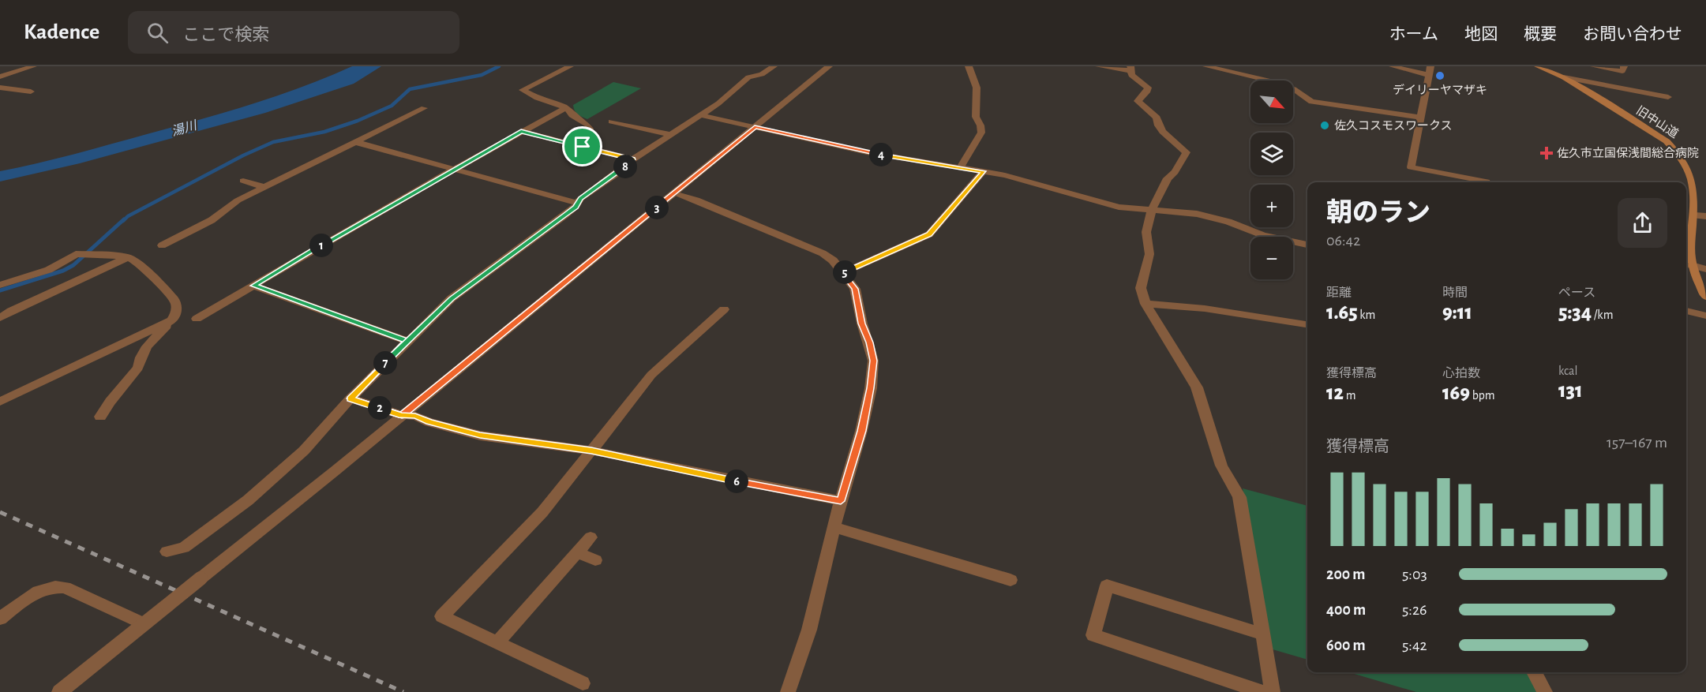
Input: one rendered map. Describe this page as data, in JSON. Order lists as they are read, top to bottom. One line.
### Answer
{"streets":{"main road":["旧中山道"]},"water":["湯川"],"places":{"other":["デイリーヤマザキ","佐久コスモスワークス"],"health":["佐久市立国保浅間総合病院"]},"north":"bottom right","page":{"header":"Kadence","search":"ここで検索","nav":["ホーム","地図","概要","お問い合わせ"],"map_buttons":["+","−"],"pins":["4","8","3","1","5","7","2","6"],"heading":["朝のラン","06:42"],"stats":[["距離","1.65 km"],["時間","9:11"],["ペース","5:34 /km"],["獲得標高","12 m"],["心拍数","169 bpm"],["kcal","131"]],"chart":["獲得標高","157–167 m"],"list":[{"name":"200 m","note":"5:03"},{"name":"400 m","note":"5:26"},{"name":"600 m","note":"5:42"}]}}
